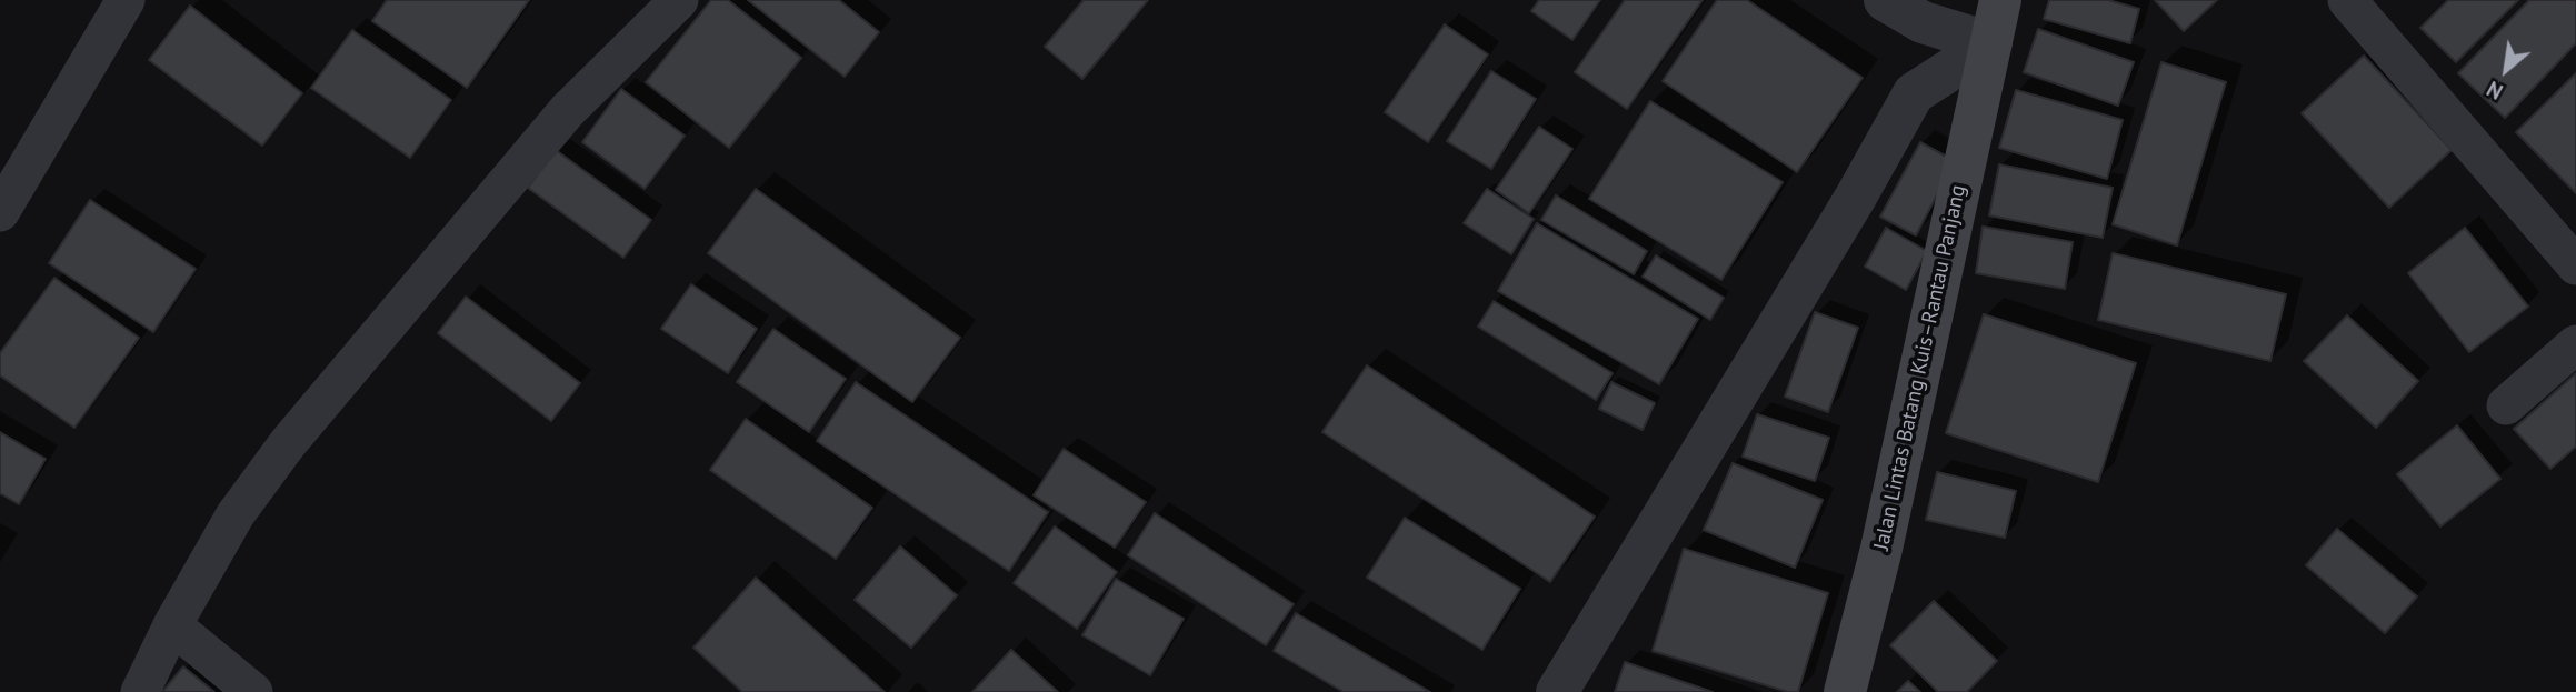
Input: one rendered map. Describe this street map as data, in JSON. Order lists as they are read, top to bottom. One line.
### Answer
{"streets":{"main road":["Jalan Lintas Batang Kuis–Rantau Panjang"]},"north":"bottom left"}
